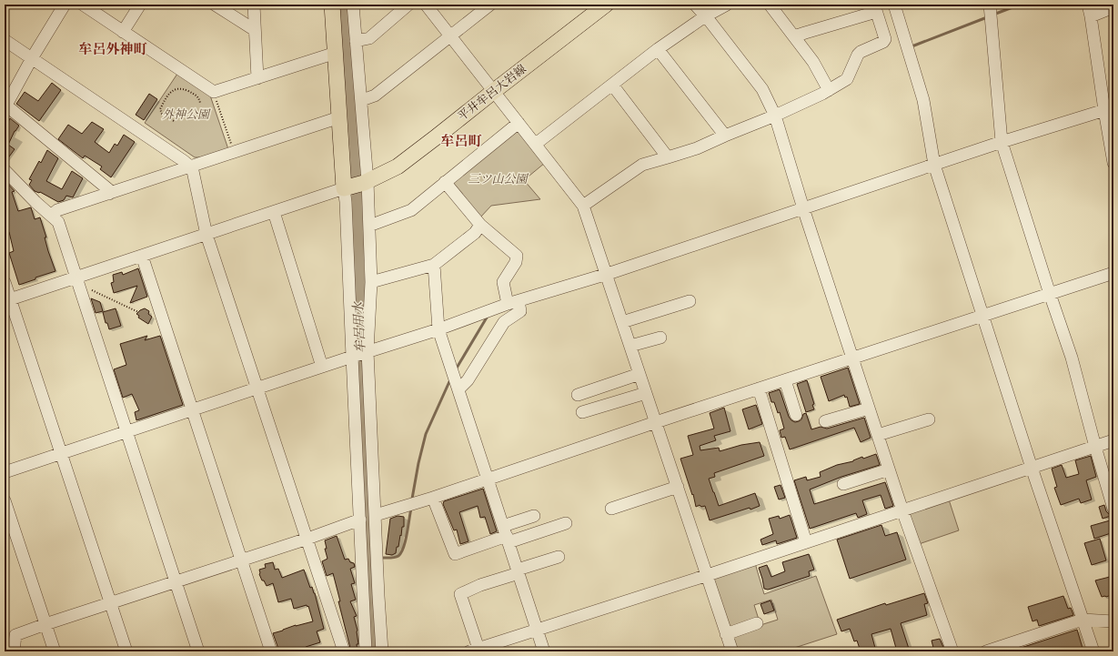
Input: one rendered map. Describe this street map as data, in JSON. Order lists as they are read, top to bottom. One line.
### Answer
{"streets":{"main road":["平井牟呂大岩線"]},"districts":["牟呂外神町","牟呂町"],"water":["牟呂用水"],"parks":["外神公園","三ツ山公園"]}
